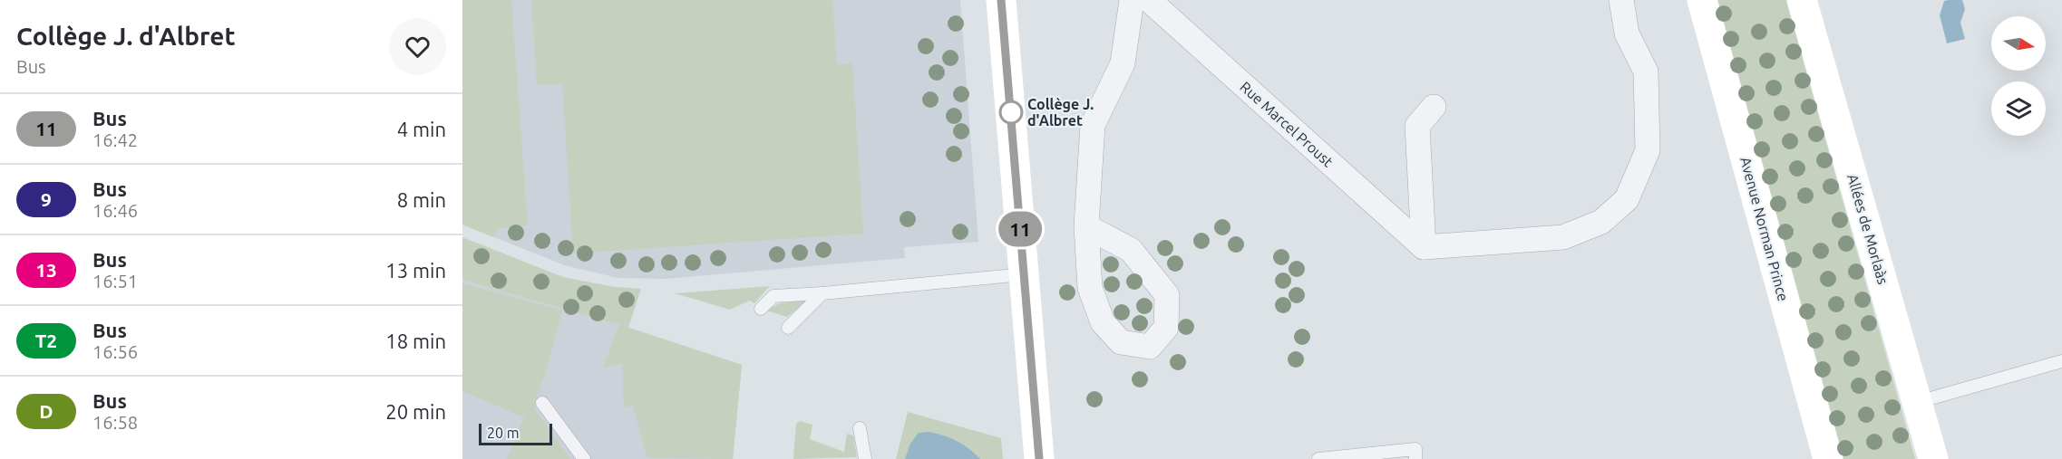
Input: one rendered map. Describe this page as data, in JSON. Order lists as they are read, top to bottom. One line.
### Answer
{"streets":{"street":["Rue Marcel Proust","Avenue Norman Prince","Allées de Morlaàs"]},"places":["Collège J. d'Albret"],"lines":["bus line 11"],"scale_bar":"20 m","north":"right","page":{"heading":["Collège J. d'Albret","Bus"],"on_map":"11","list":[{"mark":"11","name":"Bus","note":"16:42","value":"4 min"},{"mark":"9","name":"Bus","note":"16:46","value":"8 min"},{"mark":"13","name":"Bus","note":"16:51","value":"13 min"},{"mark":"T2","name":"Bus","note":"16:56","value":"18 min"},{"mark":"D","name":"Bus","note":"16:58","value":"20 min"}],"scale":"20 m"}}
